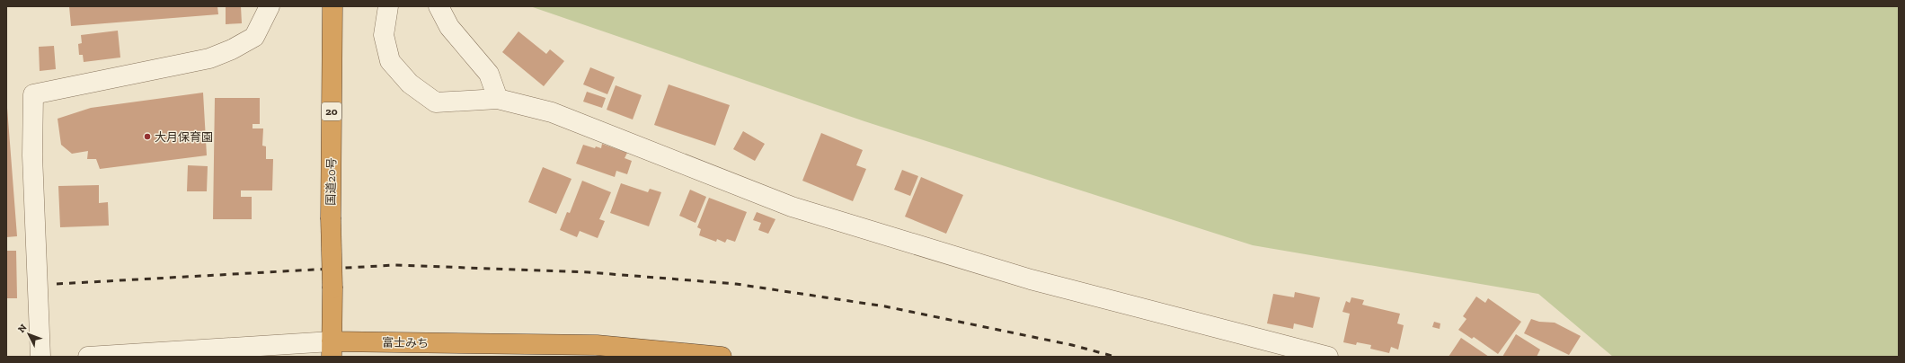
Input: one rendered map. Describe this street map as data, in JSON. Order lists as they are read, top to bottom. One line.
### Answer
{"streets":{"highway":["20","国道20号","富士みち"]},"crossings":[["国道20号","富士みち"]],"places":["大月保育園"],"north":"top left"}
